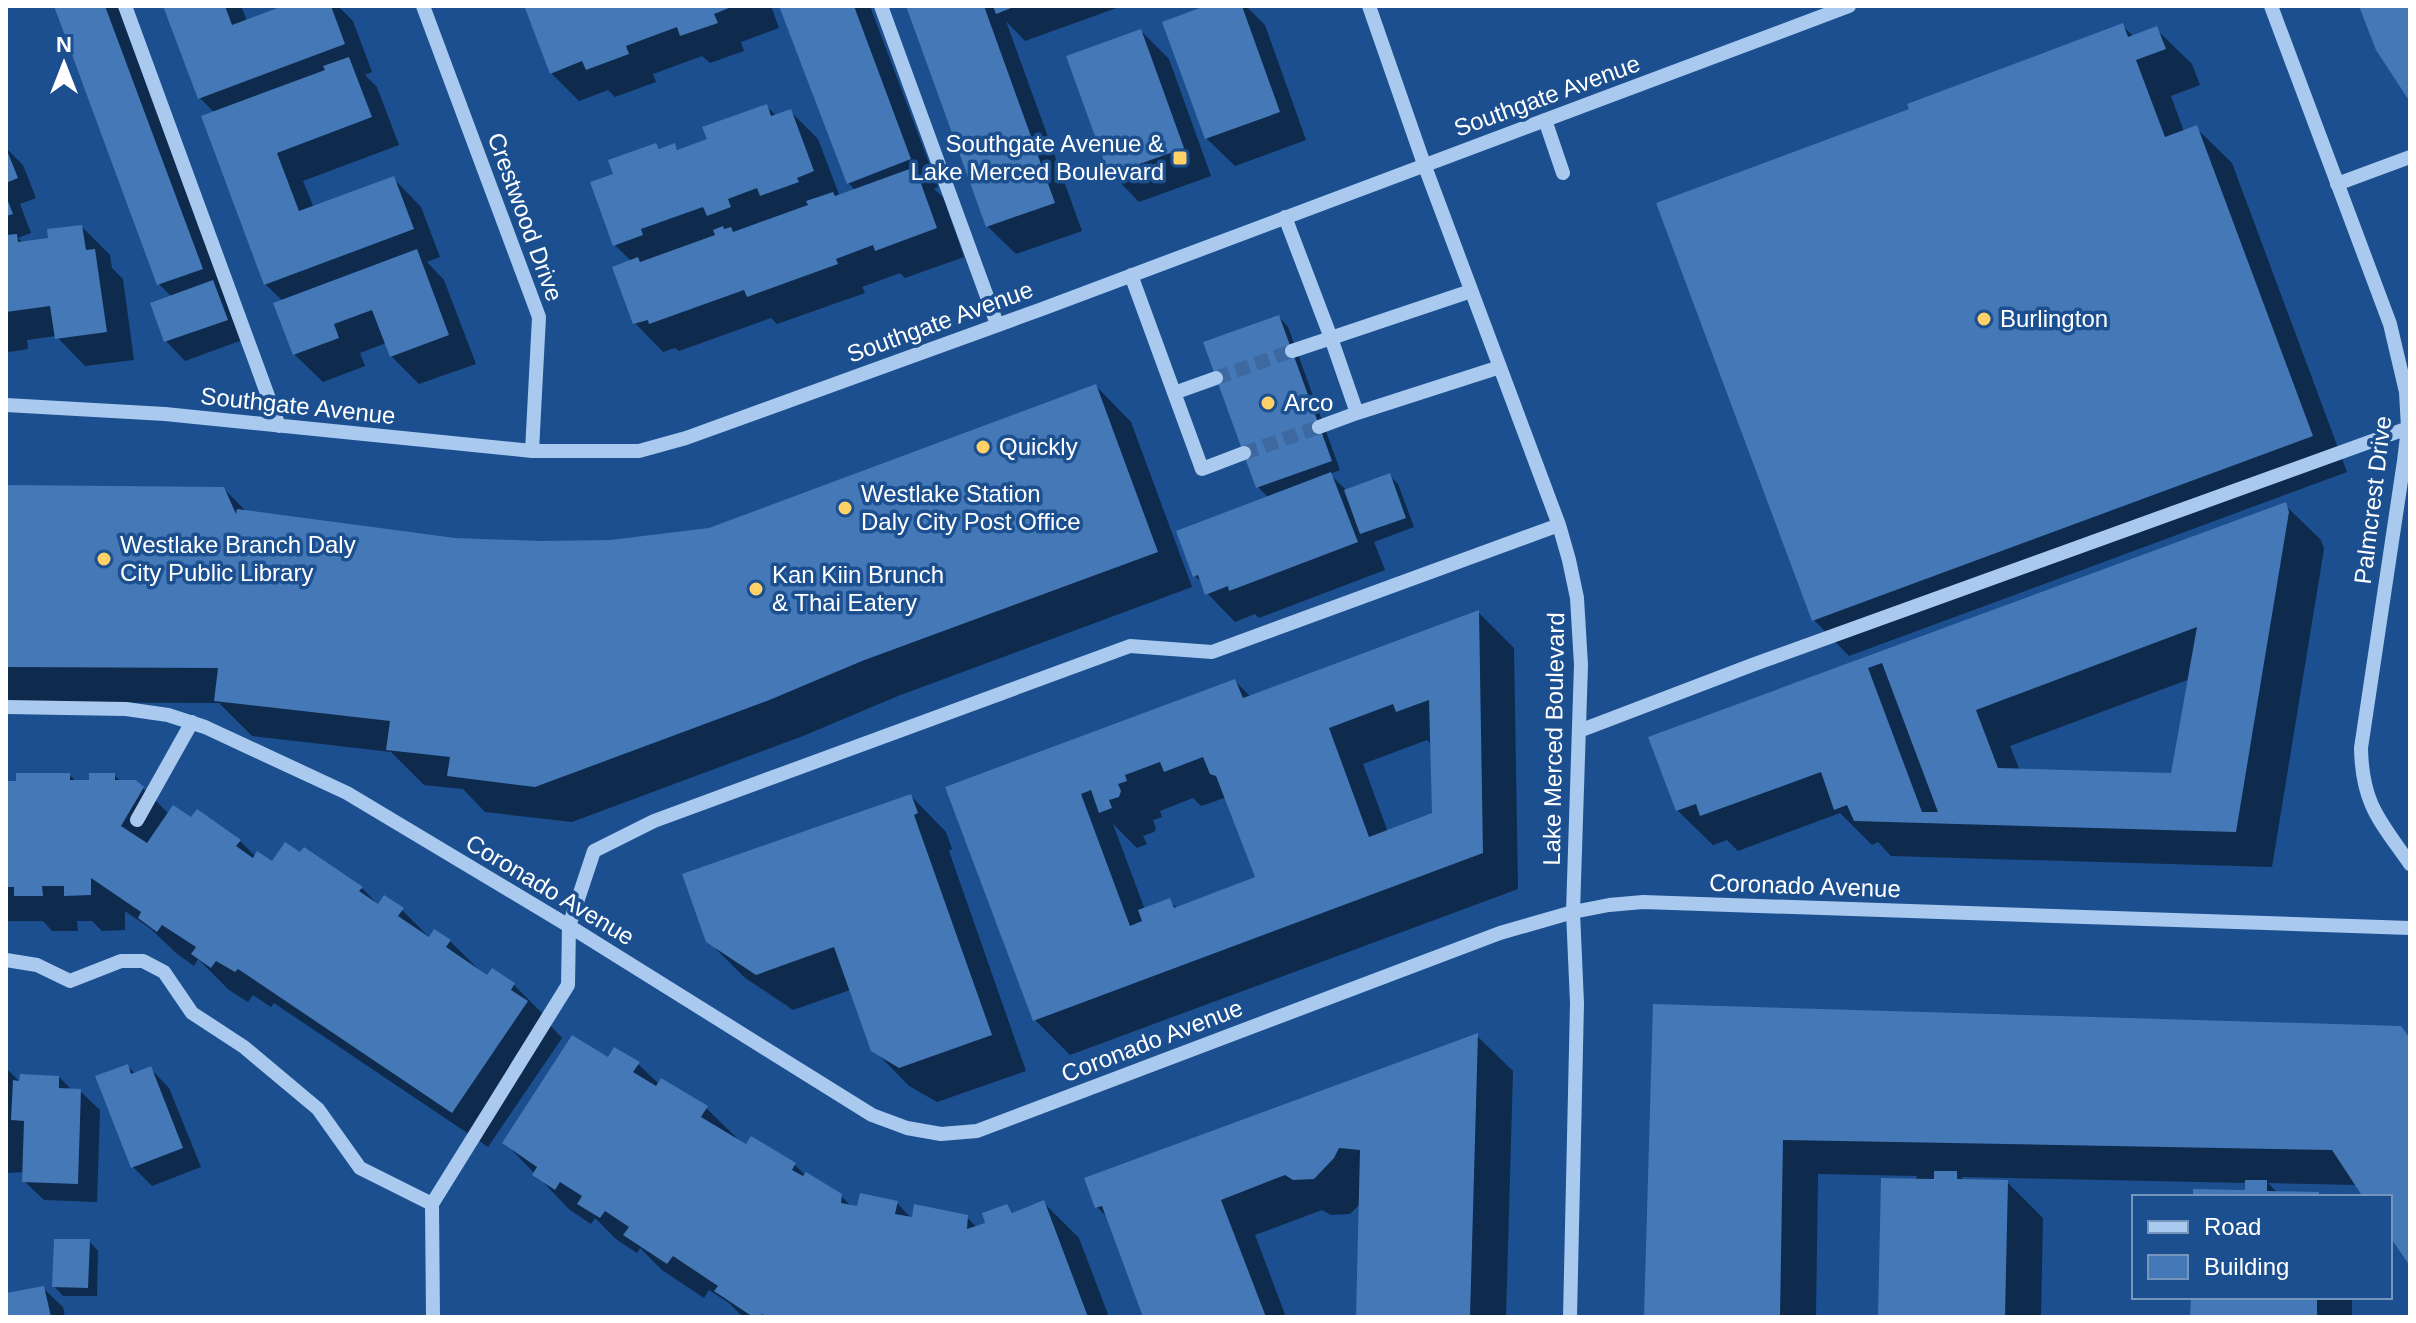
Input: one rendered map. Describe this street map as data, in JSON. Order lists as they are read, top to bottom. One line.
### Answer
{"streets":{"street":["Southgate Avenue","Crestwood Drive","Palmcrest Drive","Lake Merced Boulevard","Coronado Avenue"]},"crossings":[["Southgate Avenue","Crestwood Drive"],["Southgate Avenue","Lake Merced Boulevard"],["Lake Merced Boulevard","Coronado Avenue"]],"places":{"transit":["Southgate Avenue & Lake Merced Boulevard"],"other":["Burlington","Arco","Quickly","Westlake Station Daly City Post Office","Westlake Branch Daly City Public Library","Kan Kiin Brunch & Thai Eatery"]},"legend":["Road","Building"],"north":"top"}
